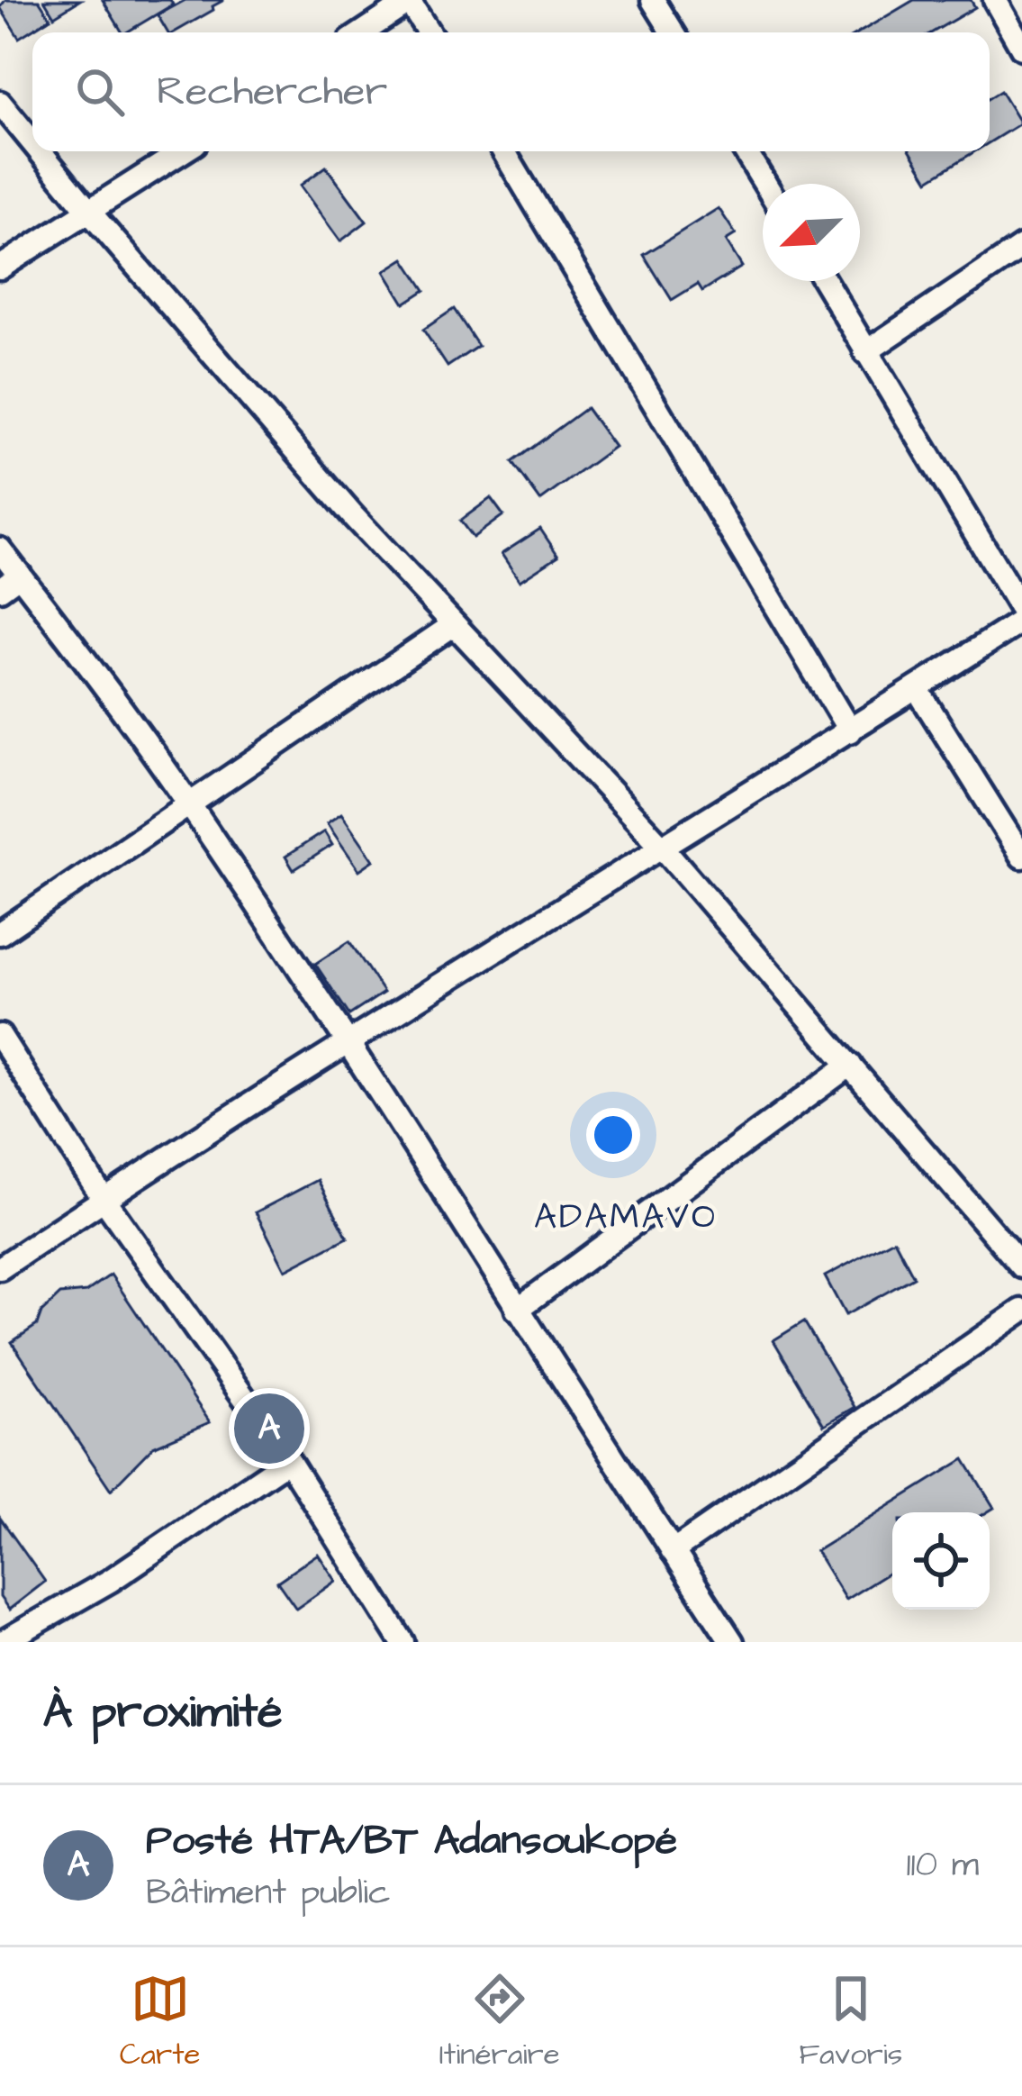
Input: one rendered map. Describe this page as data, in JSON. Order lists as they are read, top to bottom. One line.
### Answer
{"districts":["ADAMAVO"],"north":"bottom left","page":{"search":"Rechercher","pins":"A","heading":"À proximité","list":[{"mark":"A","name":"Posté HTA/BT Adansoukopé","note":"Bâtiment public","value":"110 m"}],"nav":["Carte","Itinéraire","Favoris"]}}
